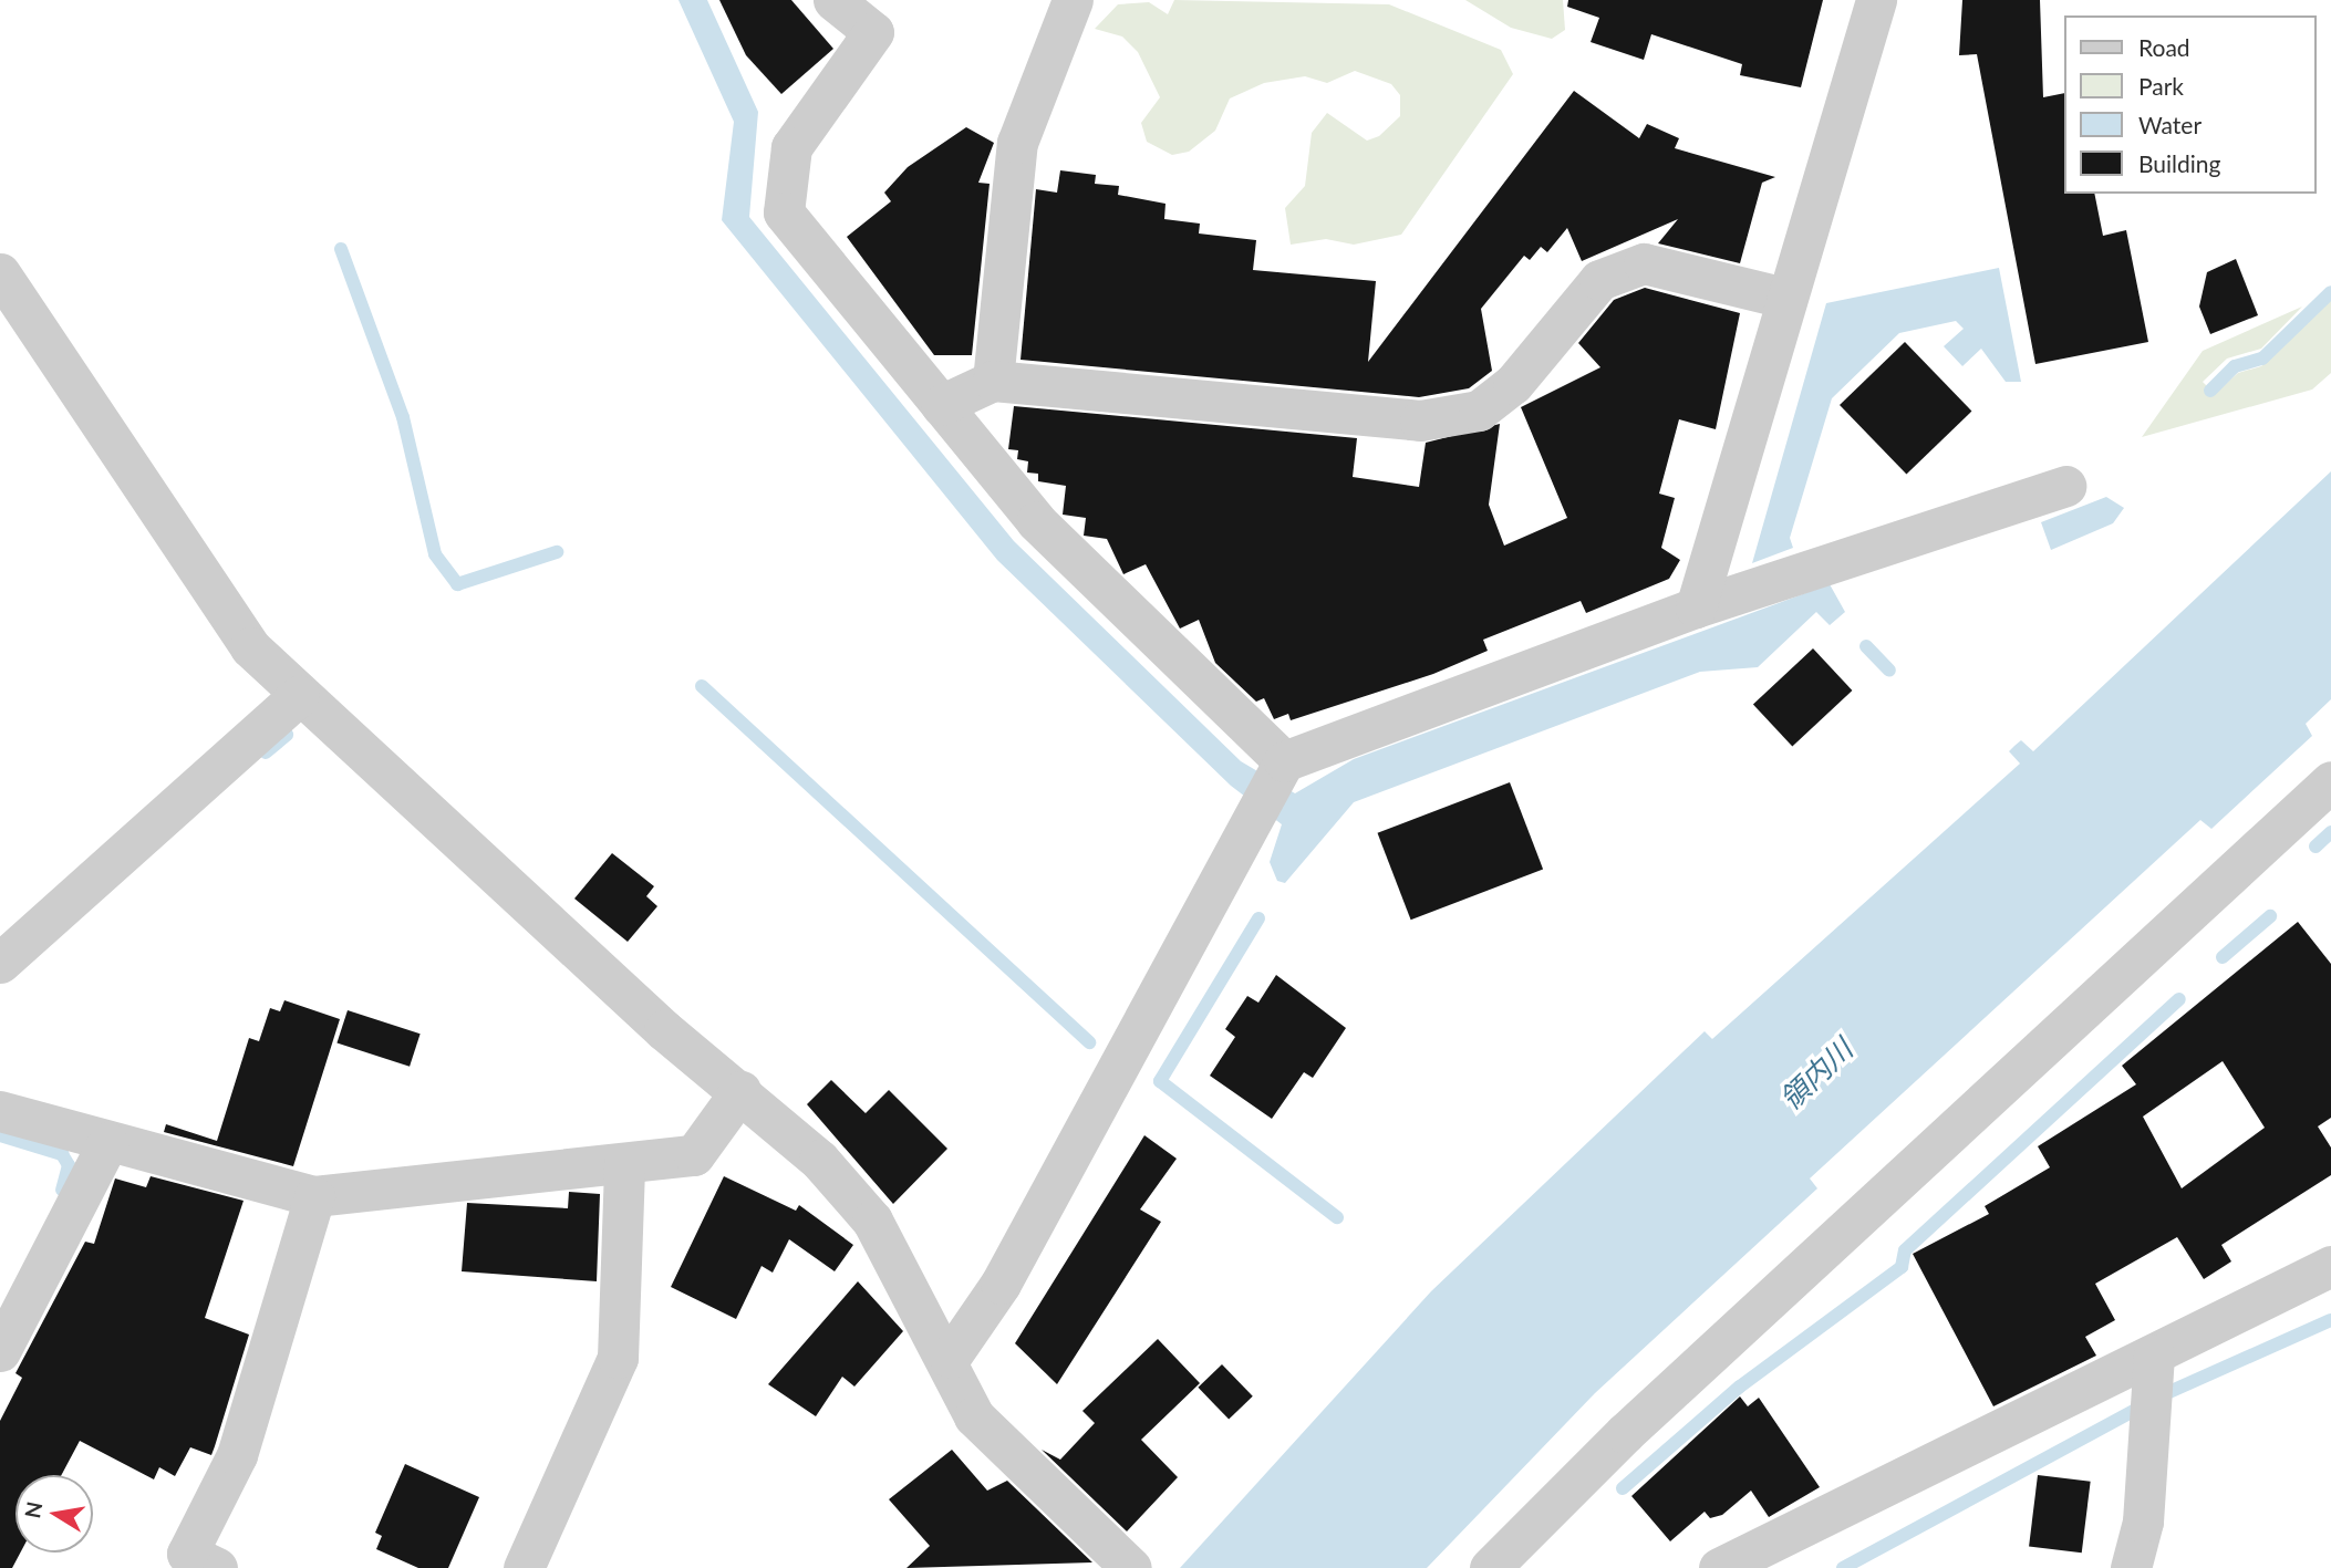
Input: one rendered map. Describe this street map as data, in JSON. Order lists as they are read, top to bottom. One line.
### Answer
{"water":["領内川"],"legend":["Road","Park","Water","Building"],"north":"left"}
